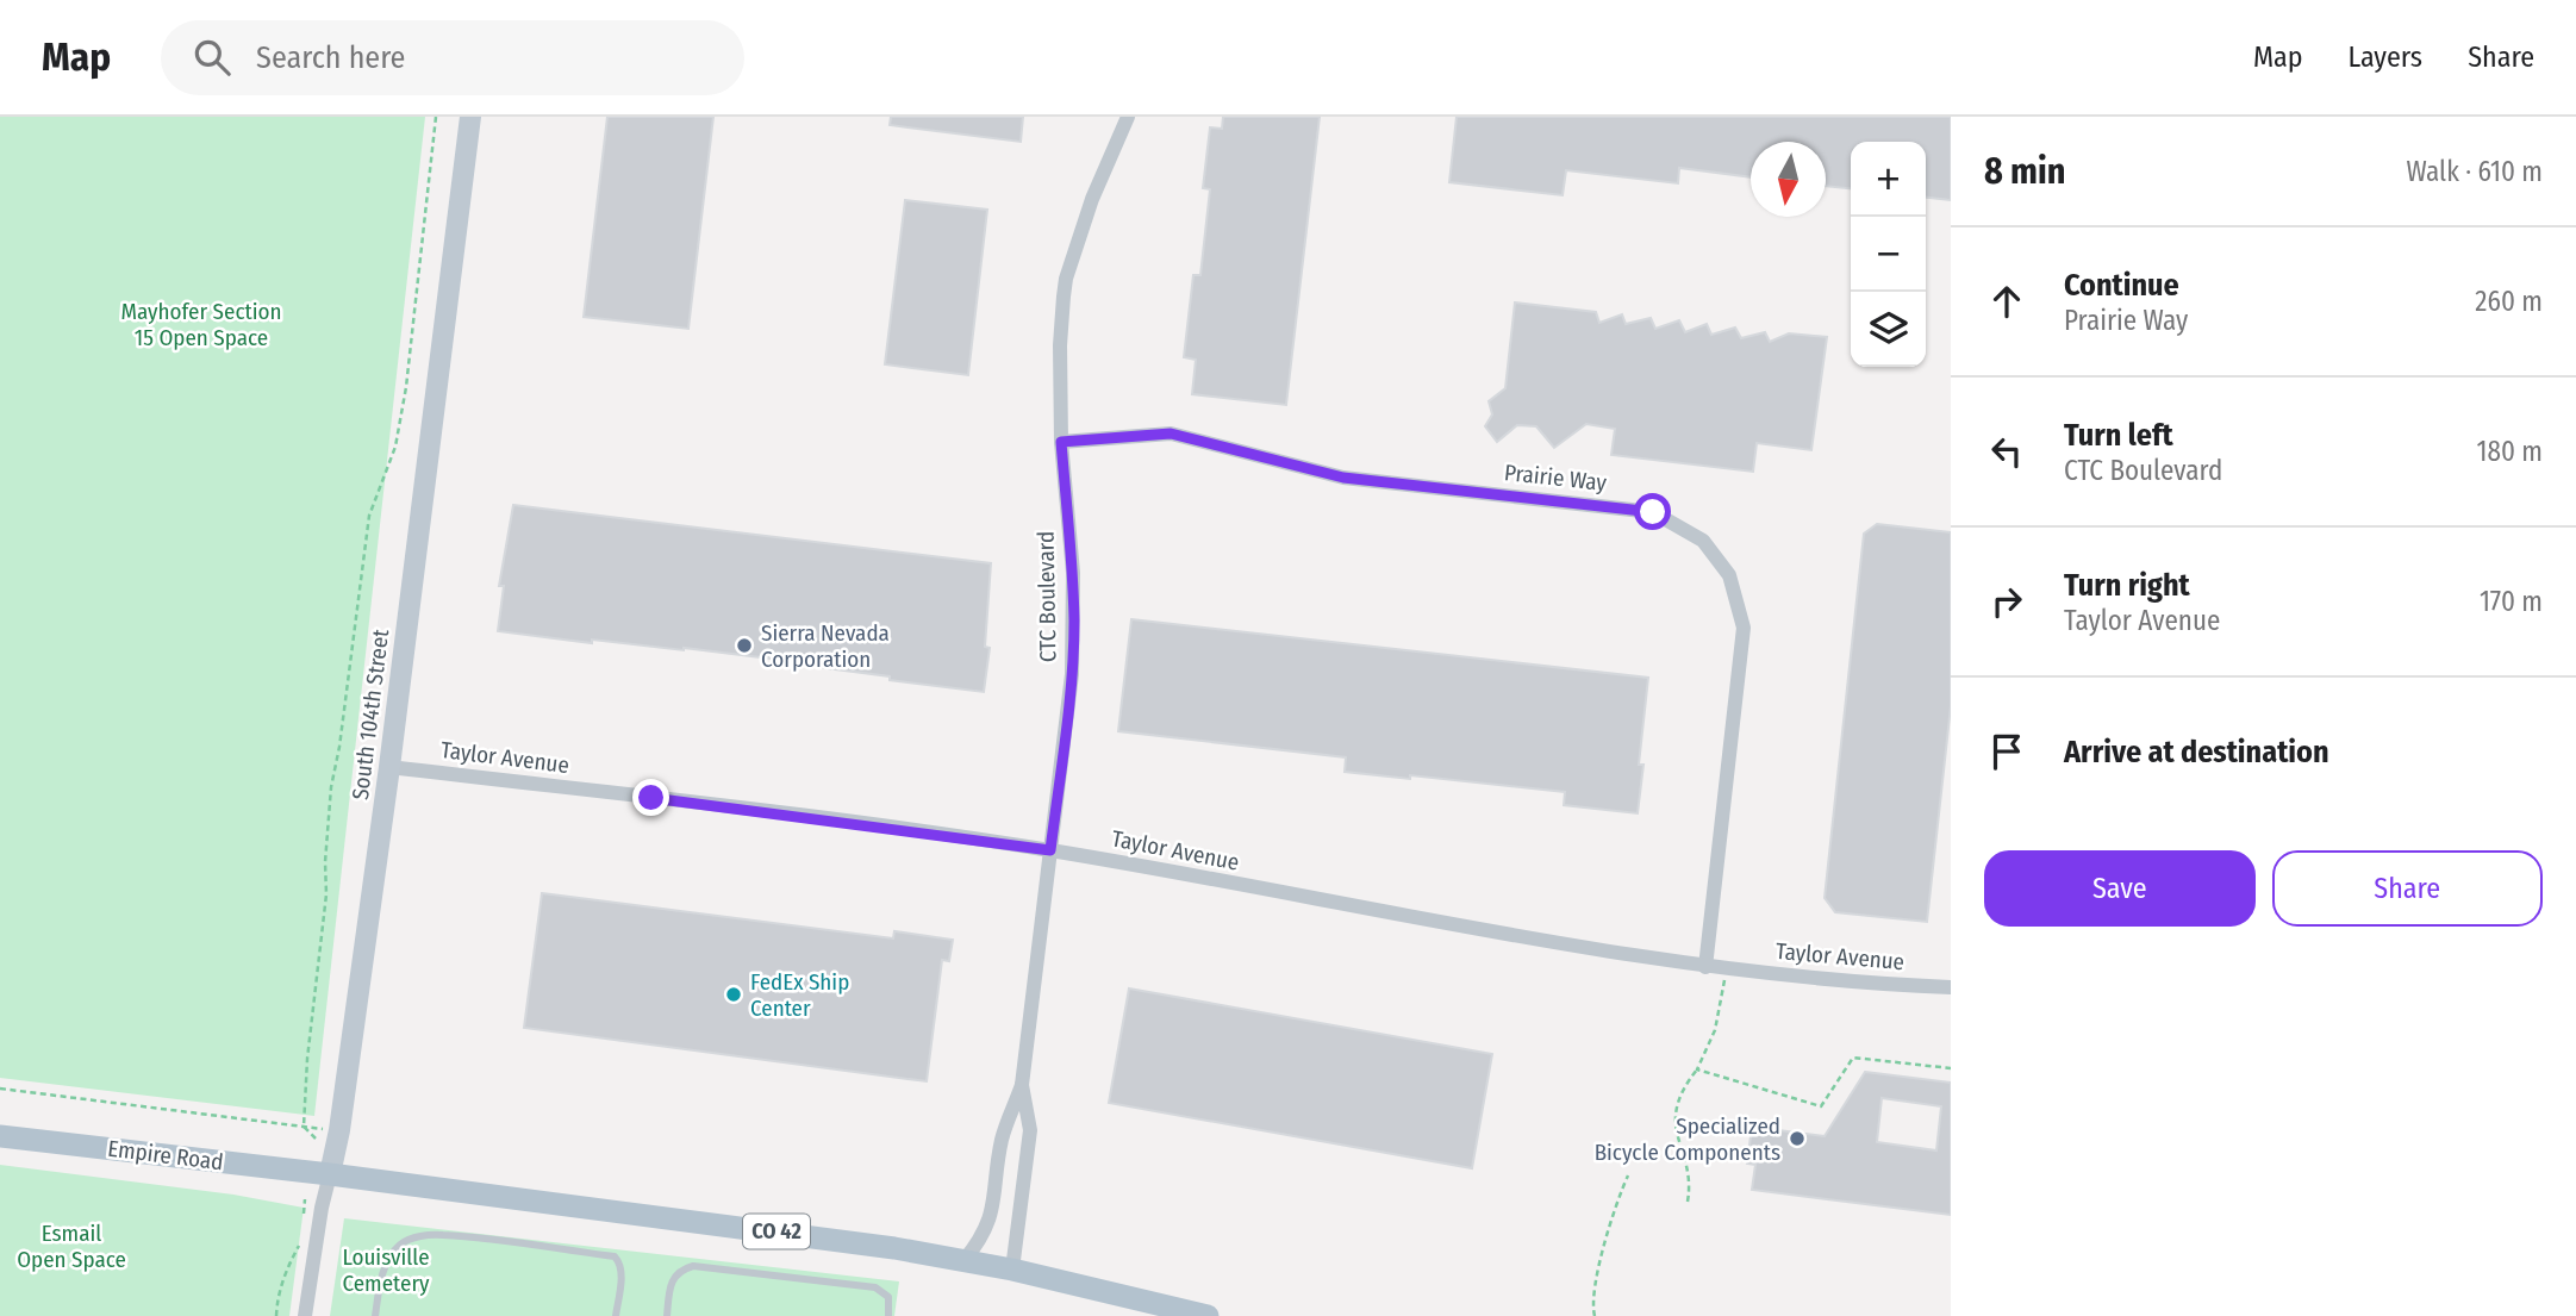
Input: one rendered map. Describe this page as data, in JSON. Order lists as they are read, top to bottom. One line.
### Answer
{"streets":{"main road":["Empire Road","CO 42"],"street":["Prairie Way","CTC Boulevard","South 104th Street","Taylor Avenue"]},"crossings":[["Prairie Way","CTC Boulevard"],["Prairie Way","Taylor Avenue"],["CTC Boulevard","Taylor Avenue"],["CTC Boulevard","CO 42"],["South 104th Street","Taylor Avenue"],["South 104th Street","Empire Road"],["South 104th Street","CO 42"],["Empire Road","CO 42"]],"parks":["Mayhofer Section 15 Open Space","Esmail Open Space","Louisville Cemetery"],"places":["Sierra Nevada Corporation","FedEx Ship Center","Specialized Bicycle Components"],"north":"bottom","page":{"header":"Map","search":"Search here","nav":["Map","Layers","Share"],"heading":["8 min","Walk · 610 m"],"map_buttons":["+","−"],"list":[["Continue","Prairie Way","260 m"],["Turn left","CTC Boulevard","180 m"],["Turn right","Taylor Avenue","170 m"],"Arrive at destination"],"buttons":["Save","Share"]}}
